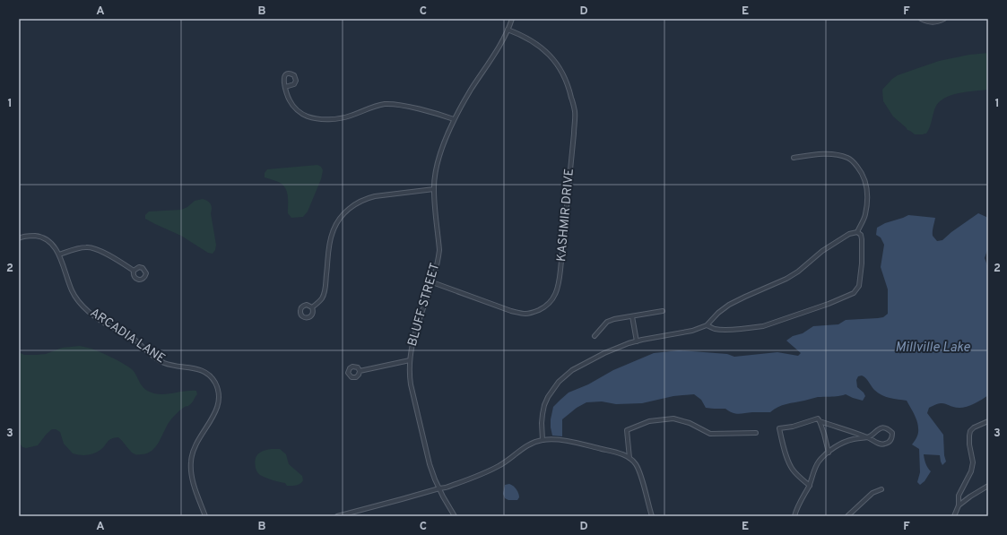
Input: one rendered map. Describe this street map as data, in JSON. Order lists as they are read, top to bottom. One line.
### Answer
{"streets":{"street":["KASHMIR DRIVE","BLUFF STREET","ARCADIA LANE"]},"crossings":[["KASHMIR DRIVE","BLUFF STREET"]],"water":["Millville Lake"],"grid":{"columns":["A","B","C","D","E","F"],"rows":["1","2","3"]}}
